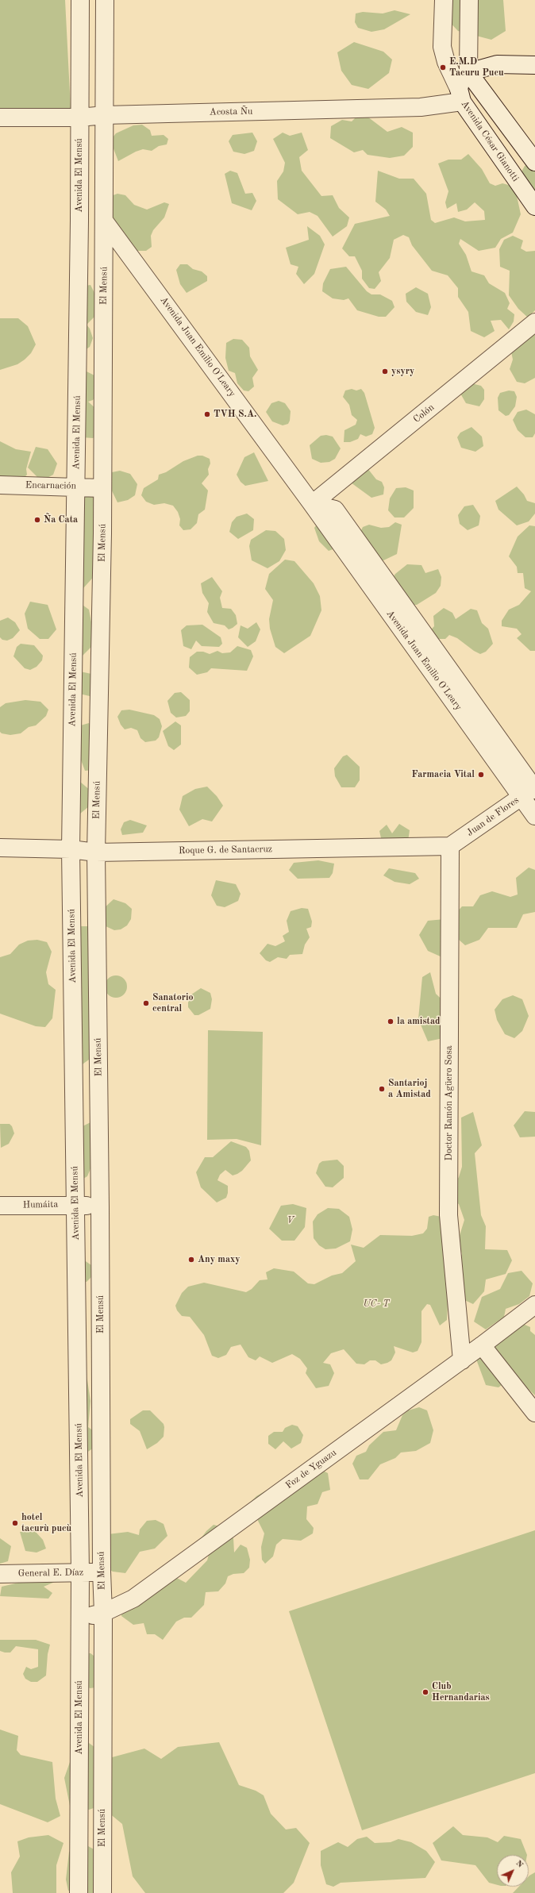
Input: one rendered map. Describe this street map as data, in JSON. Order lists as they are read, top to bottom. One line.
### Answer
{"streets":{"street":["Acosta Ñu","Avenida César Gianotti","Avenida El Mensú","El Mensú","Avenida Juan Emilio O'Leary","Colón","Encarnación","Juan de Flores","Roque G. de Santacruz","Doctor Ramón Agüero Sosa","Humáita","Foz de Yguazu","General E. Díaz"]},"crossings":[["Acosta Ñu","Avenida César Gianotti"],["Acosta Ñu","Avenida El Mensú"],["Avenida El Mensú","Encarnación"],["Avenida El Mensú","Roque G. de Santacruz"],["Avenida El Mensú","Humáita"],["Avenida El Mensú","Foz de Yguazu"],["Avenida El Mensú","General E. Díaz"],["El Mensú","Avenida Juan Emilio O'Leary"],["El Mensú","Encarnación"],["El Mensú","Roque G. de Santacruz"],["El Mensú","Humáita"],["El Mensú","Foz de Yguazu"],["El Mensú","General E. Díaz"],["Avenida Juan Emilio O'Leary","Colón"],["Avenida Juan Emilio O'Leary","Juan de Flores"],["Juan de Flores","Roque G. de Santacruz"],["Juan de Flores","Doctor Ramón Agüero Sosa"],["Roque G. de Santacruz","Doctor Ramón Agüero Sosa"],["Doctor Ramón Agüero Sosa","Foz de Yguazu"]],"parks":["V","UC- T"],"places":["E.M.D Tacuru Pucu","ysyry","TVH S.A.","Ña Cata","Farmacia Vital","Sanatorio central","la amistad","Santarioj a Amistad","Any maxy","hotel tacurù pucù","Club Hernandarias"],"north":"top right"}
